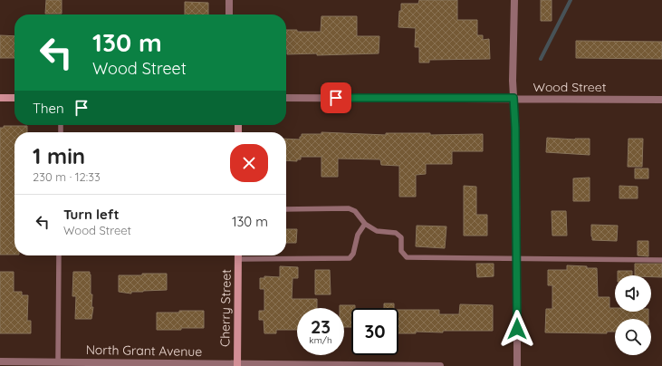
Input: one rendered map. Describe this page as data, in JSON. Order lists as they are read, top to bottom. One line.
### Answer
{"streets":{"street":["Wood Street","Cherry Street","North Grant Avenue"]},"crossings":[["Cherry Street","North Grant Avenue"]],"page":{"turn":["130 m","Wood Street"],"then":"Then","heading":["1 min","230 m · 12:33"],"list":[{"name":"Turn left","note":"Wood Street","value":"130 m"}],"speed":"23 km/h","limit":"30"}}
